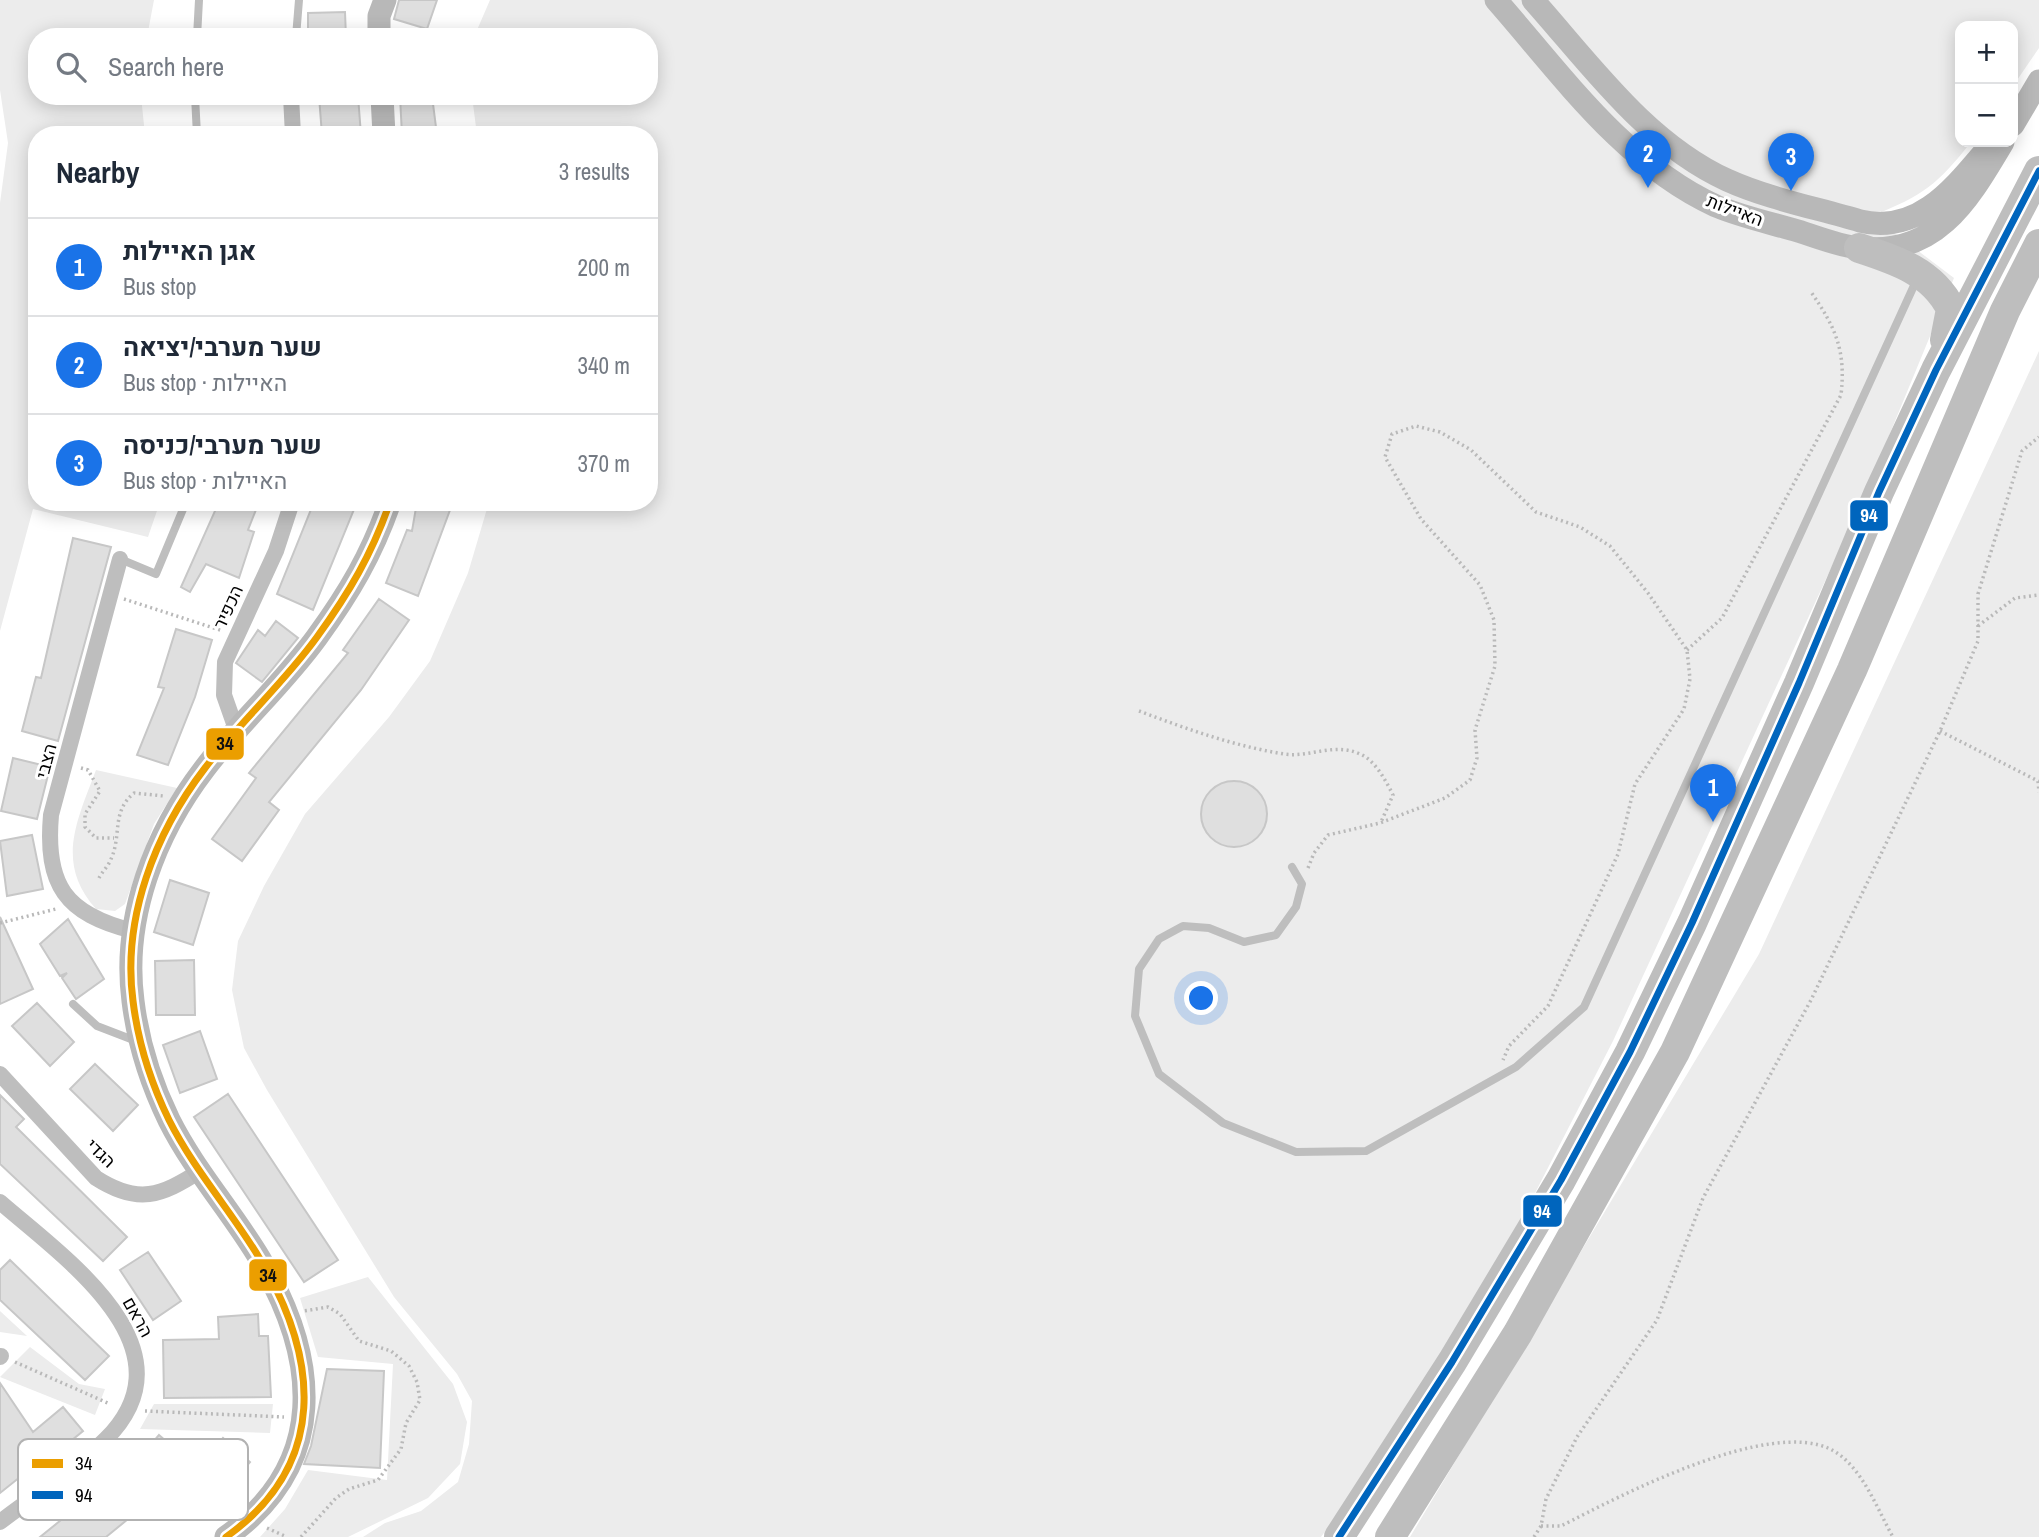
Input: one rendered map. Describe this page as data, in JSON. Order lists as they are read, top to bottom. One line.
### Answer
{"streets":{"street":["האיילות","הכפיר","הצבי","הגדי","הראם"]},"lines":["transit line 94","transit line 34"],"legend":["34","94"],"page":{"map_buttons":["+","−"],"search":"Search here","heading":["Nearby","3 results"],"pins":["2","3","1"],"list":[{"mark":"1","name":"אגן האיילות","note":"Bus stop","value":"200 m"},{"mark":"2","name":"שער מערבי/יציאה","note":"Bus stop · האיילות","value":"340 m"},{"mark":"3","name":"שער מערבי/כניסה","note":"Bus stop · האיילות","value":"370 m"}]}}
